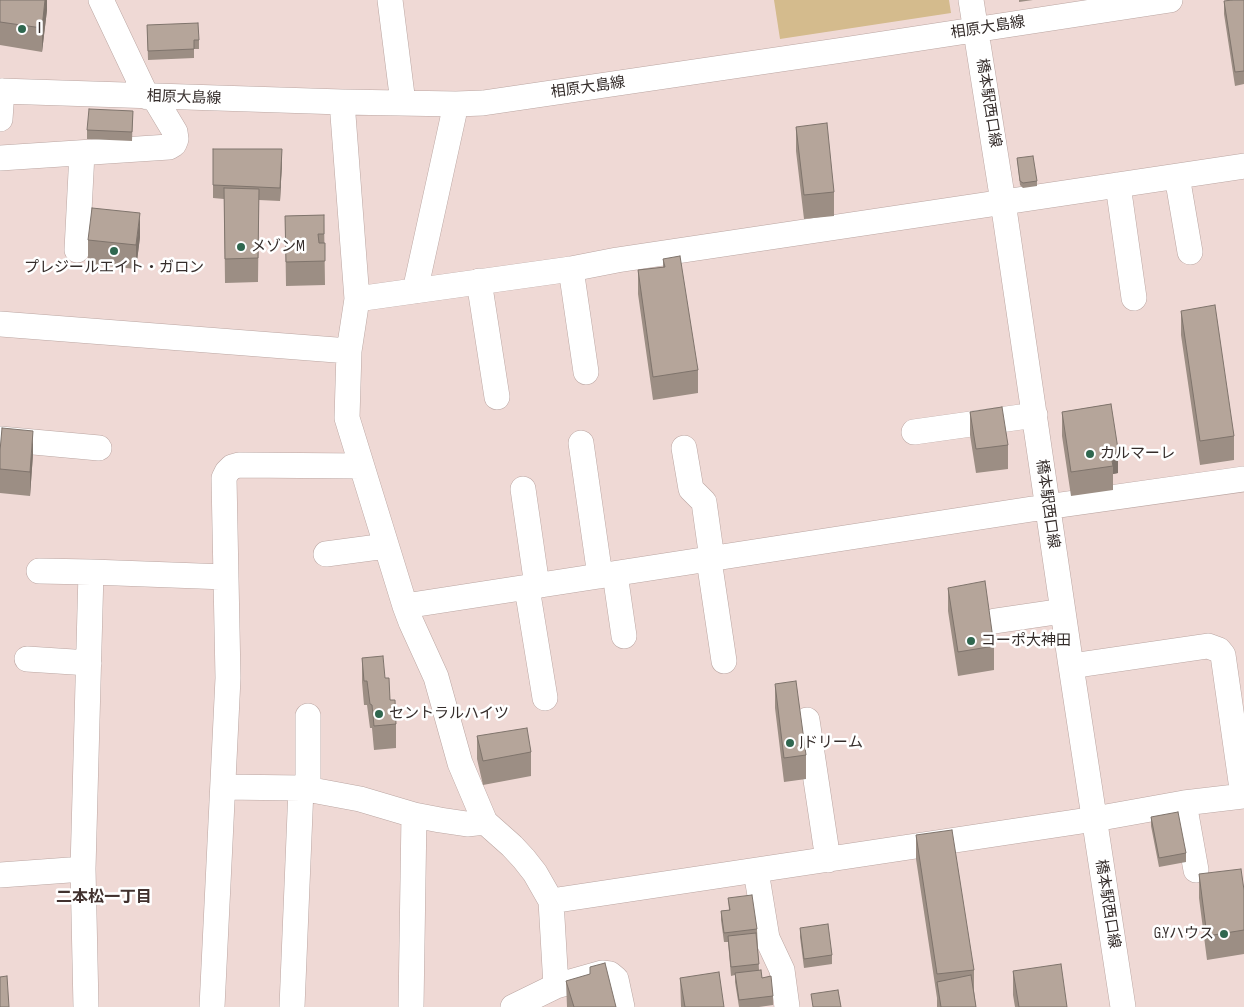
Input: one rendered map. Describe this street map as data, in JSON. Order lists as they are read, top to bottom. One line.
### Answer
{"streets":{"street":["相原大島線","橋本駅西口線"]},"crossings":[["相原大島線","橋本駅西口線"]],"districts":["二本松一丁目"],"places":["Ⅰ","メゾンM","プレジールエイト・ガロン","カルマーレ","コーポ大神田","セントラルハイツ","Jドリーム","G.Yハウス"]}
